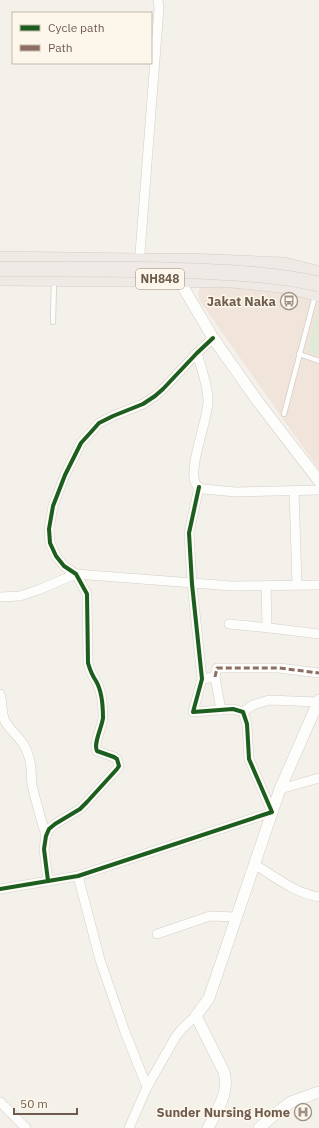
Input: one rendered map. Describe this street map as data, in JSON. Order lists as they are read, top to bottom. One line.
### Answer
{"streets":{"highway":["NH848"]},"places":{"bus stop":["Jakat Naka"],"hospital":["Sunder Nursing Home"]},"legend":["Cycle path","Path"],"scale_bar":"50 m"}
